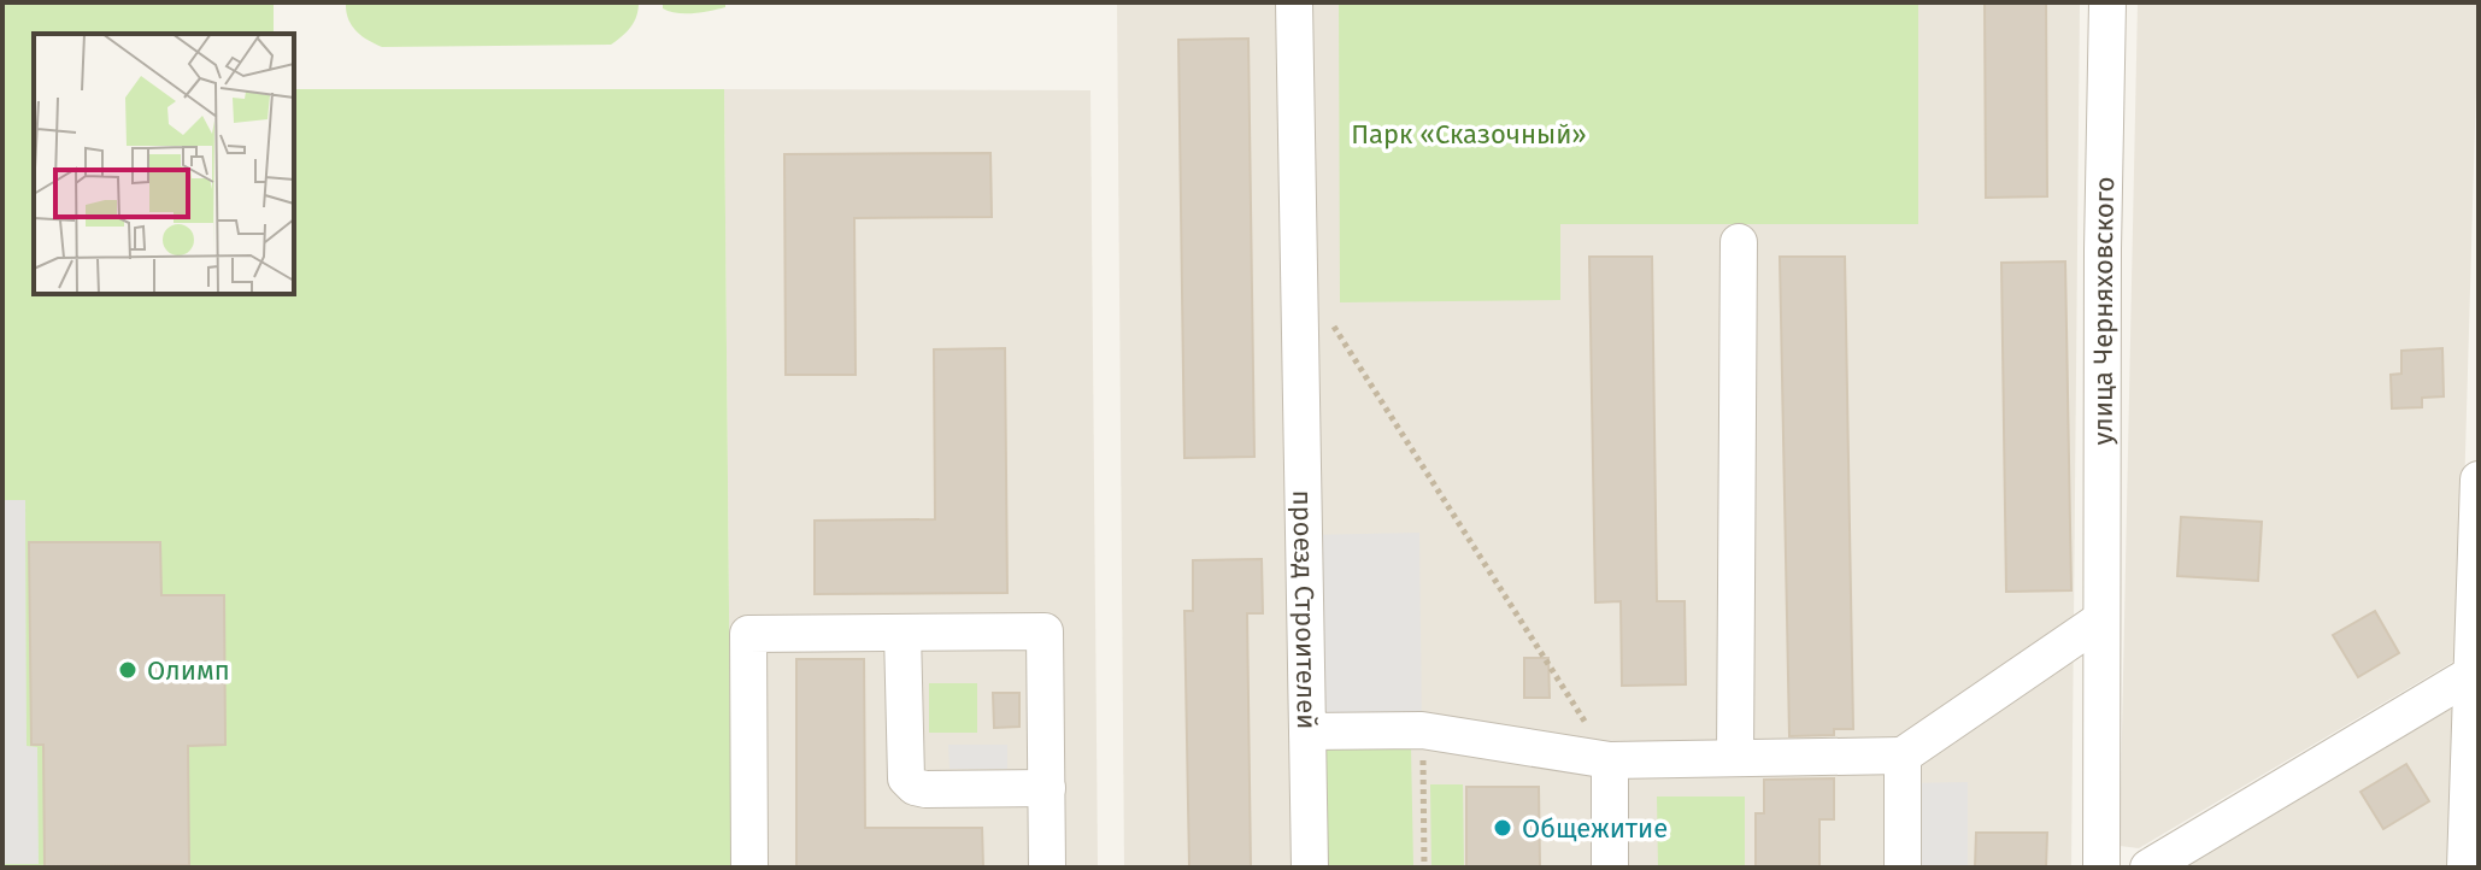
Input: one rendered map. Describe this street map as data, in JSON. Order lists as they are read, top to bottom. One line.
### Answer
{"streets":{"street":["улица Черняховского","проезд Строителей"]},"parks":["Парк «Сказочный»"],"places":["Олимп","Общежитие"]}
